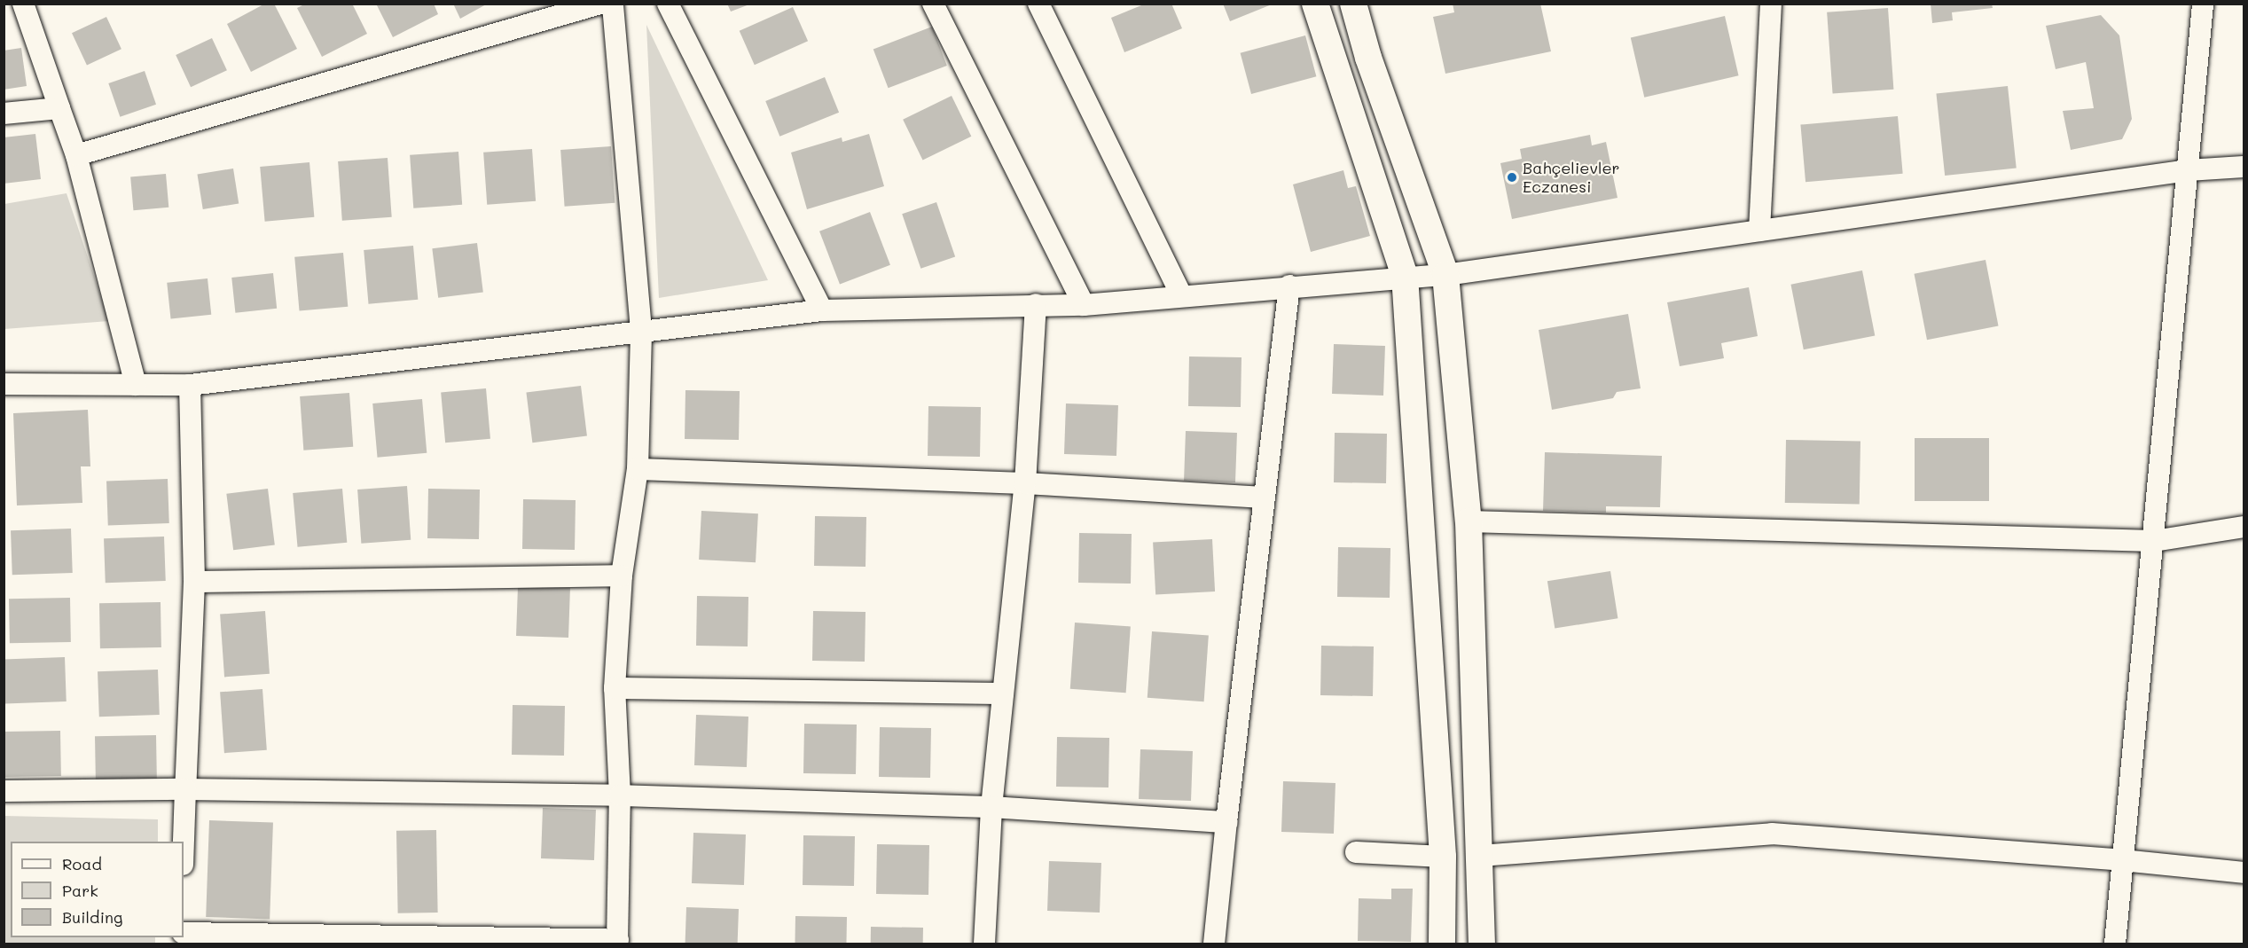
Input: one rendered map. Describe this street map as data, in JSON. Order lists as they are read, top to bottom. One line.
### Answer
{"places":["Bahçelievler Eczanesi"],"legend":["Road","Park","Building"]}
